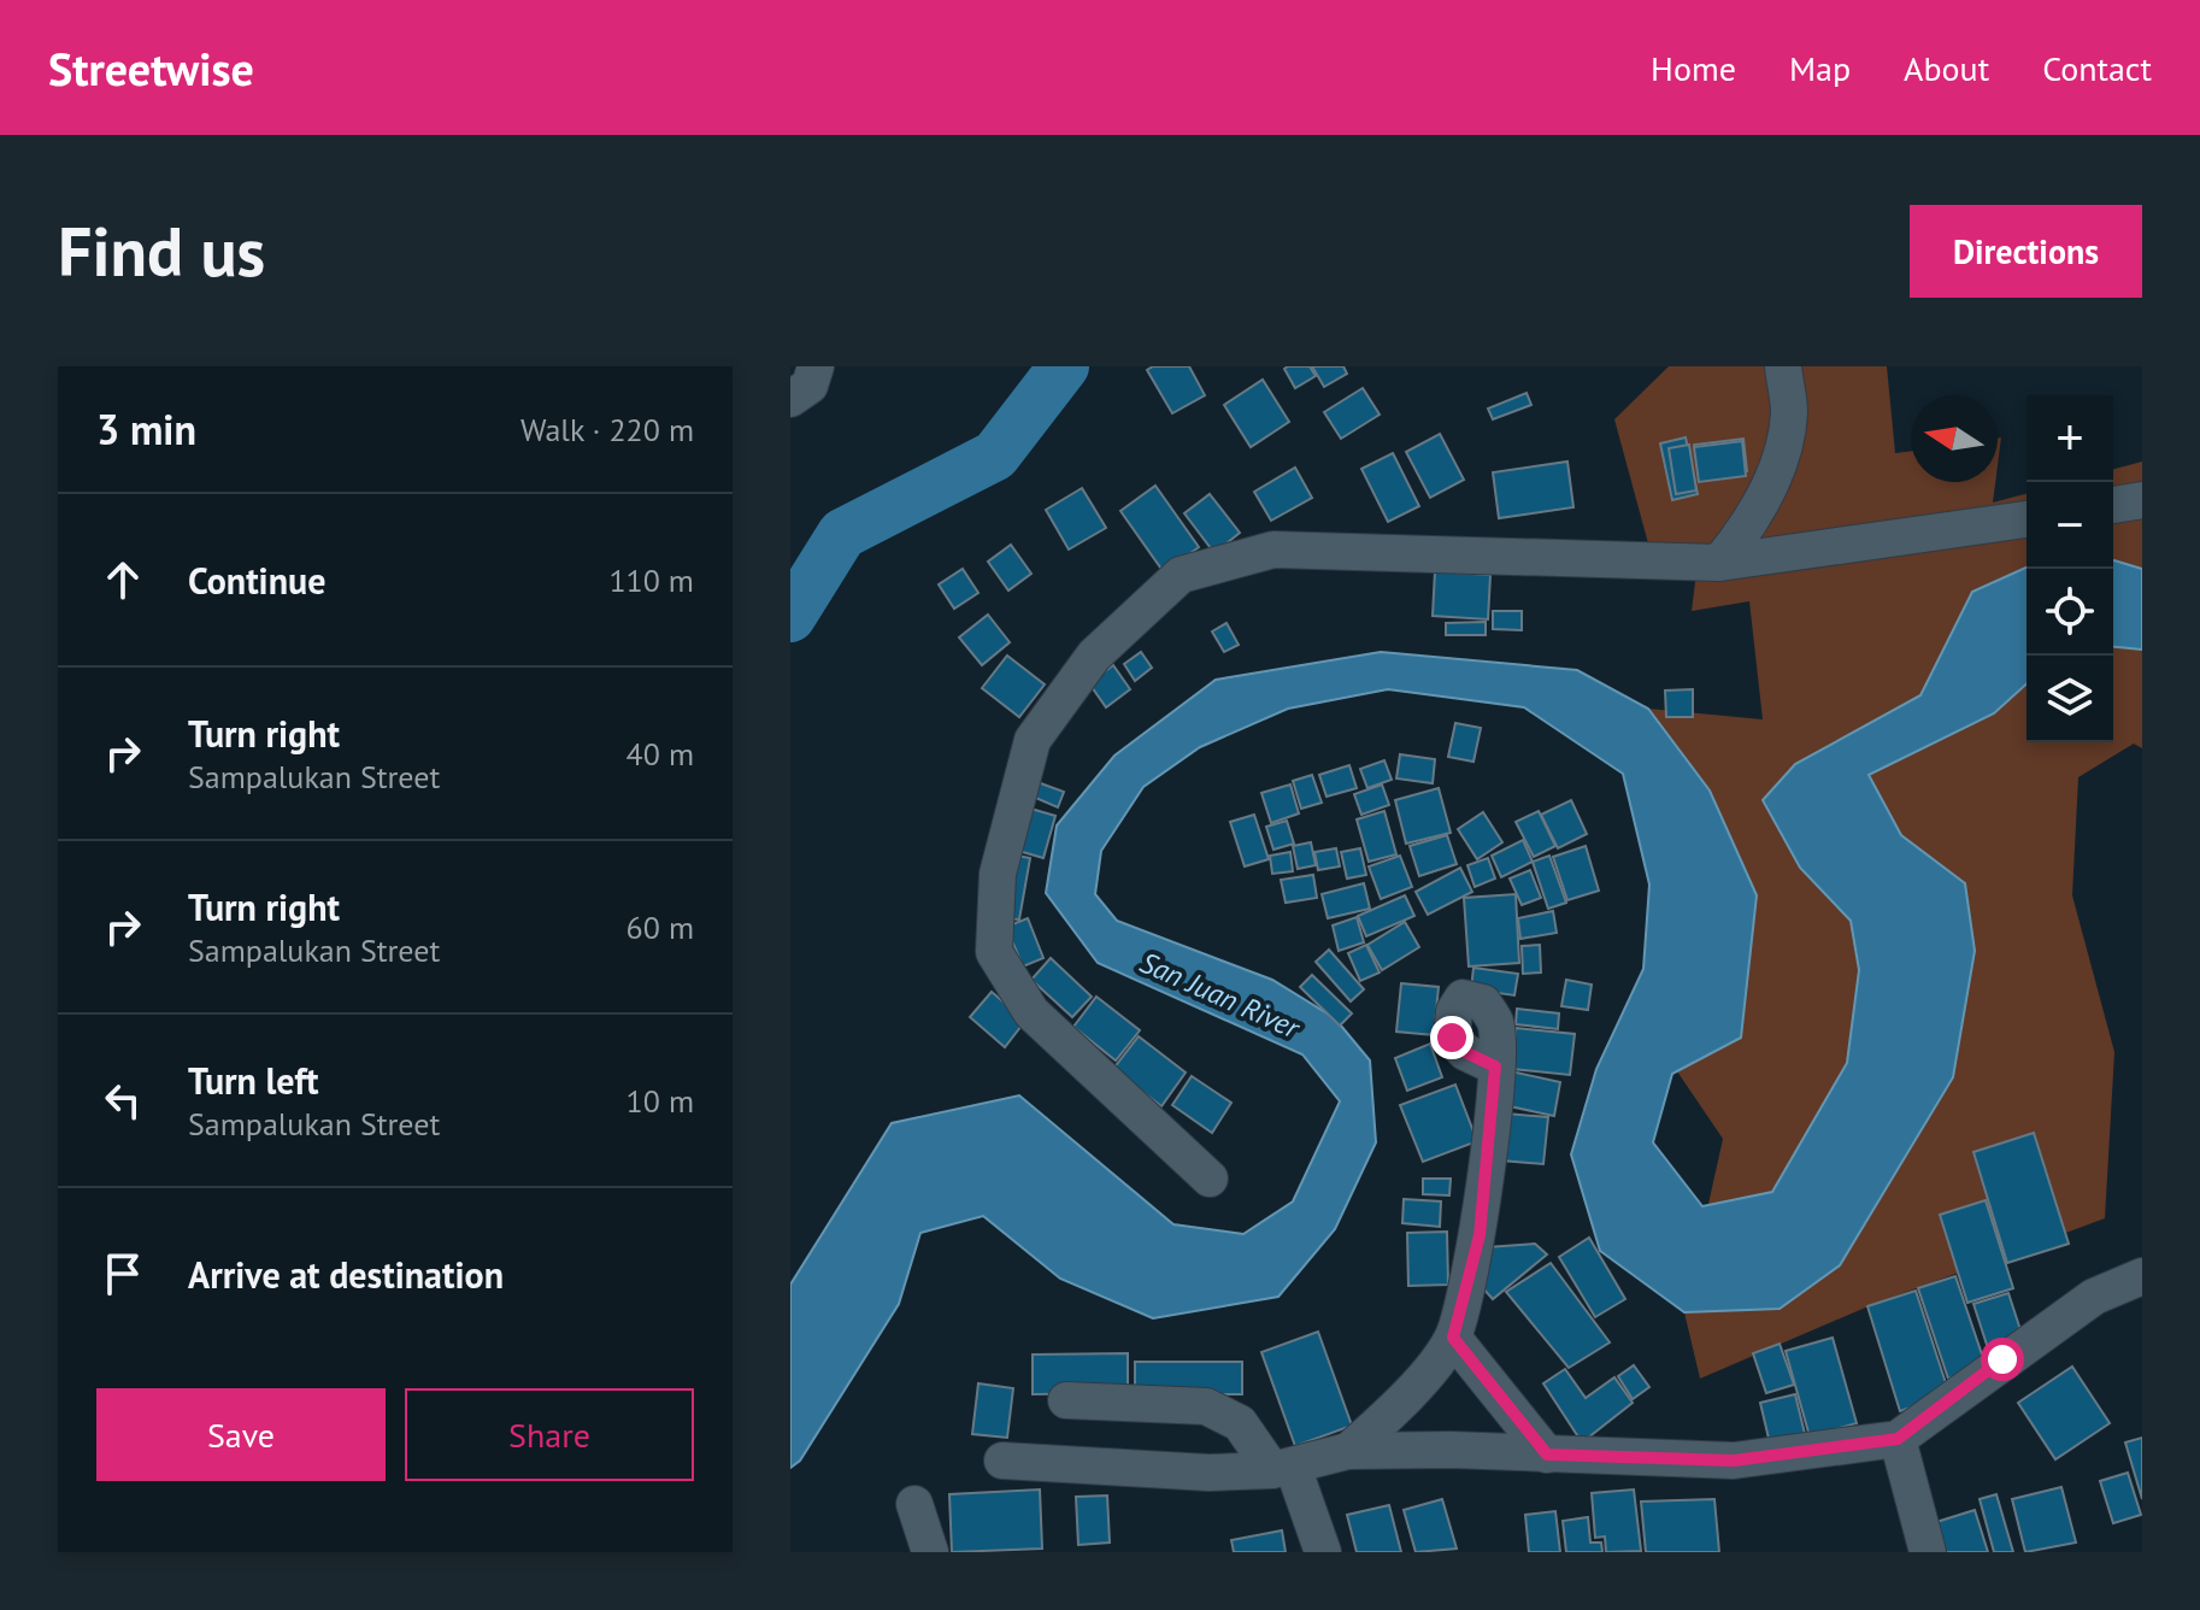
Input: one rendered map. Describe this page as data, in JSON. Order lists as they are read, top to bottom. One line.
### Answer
{"water":["San Juan River"],"north":"left","page":{"header":"Streetwise","nav":["Home","Map","About","Contact"],"buttons":["Directions",["Save","Share"]],"title":"Find us","heading":["3 min","Walk · 220 m"],"map_buttons":["+","−"],"list":[["Continue","110 m"],["Turn right","Sampalukan Street","40 m"],["Turn right","Sampalukan Street","60 m"],["Turn left","Sampalukan Street","10 m"],"Arrive at destination"]}}
